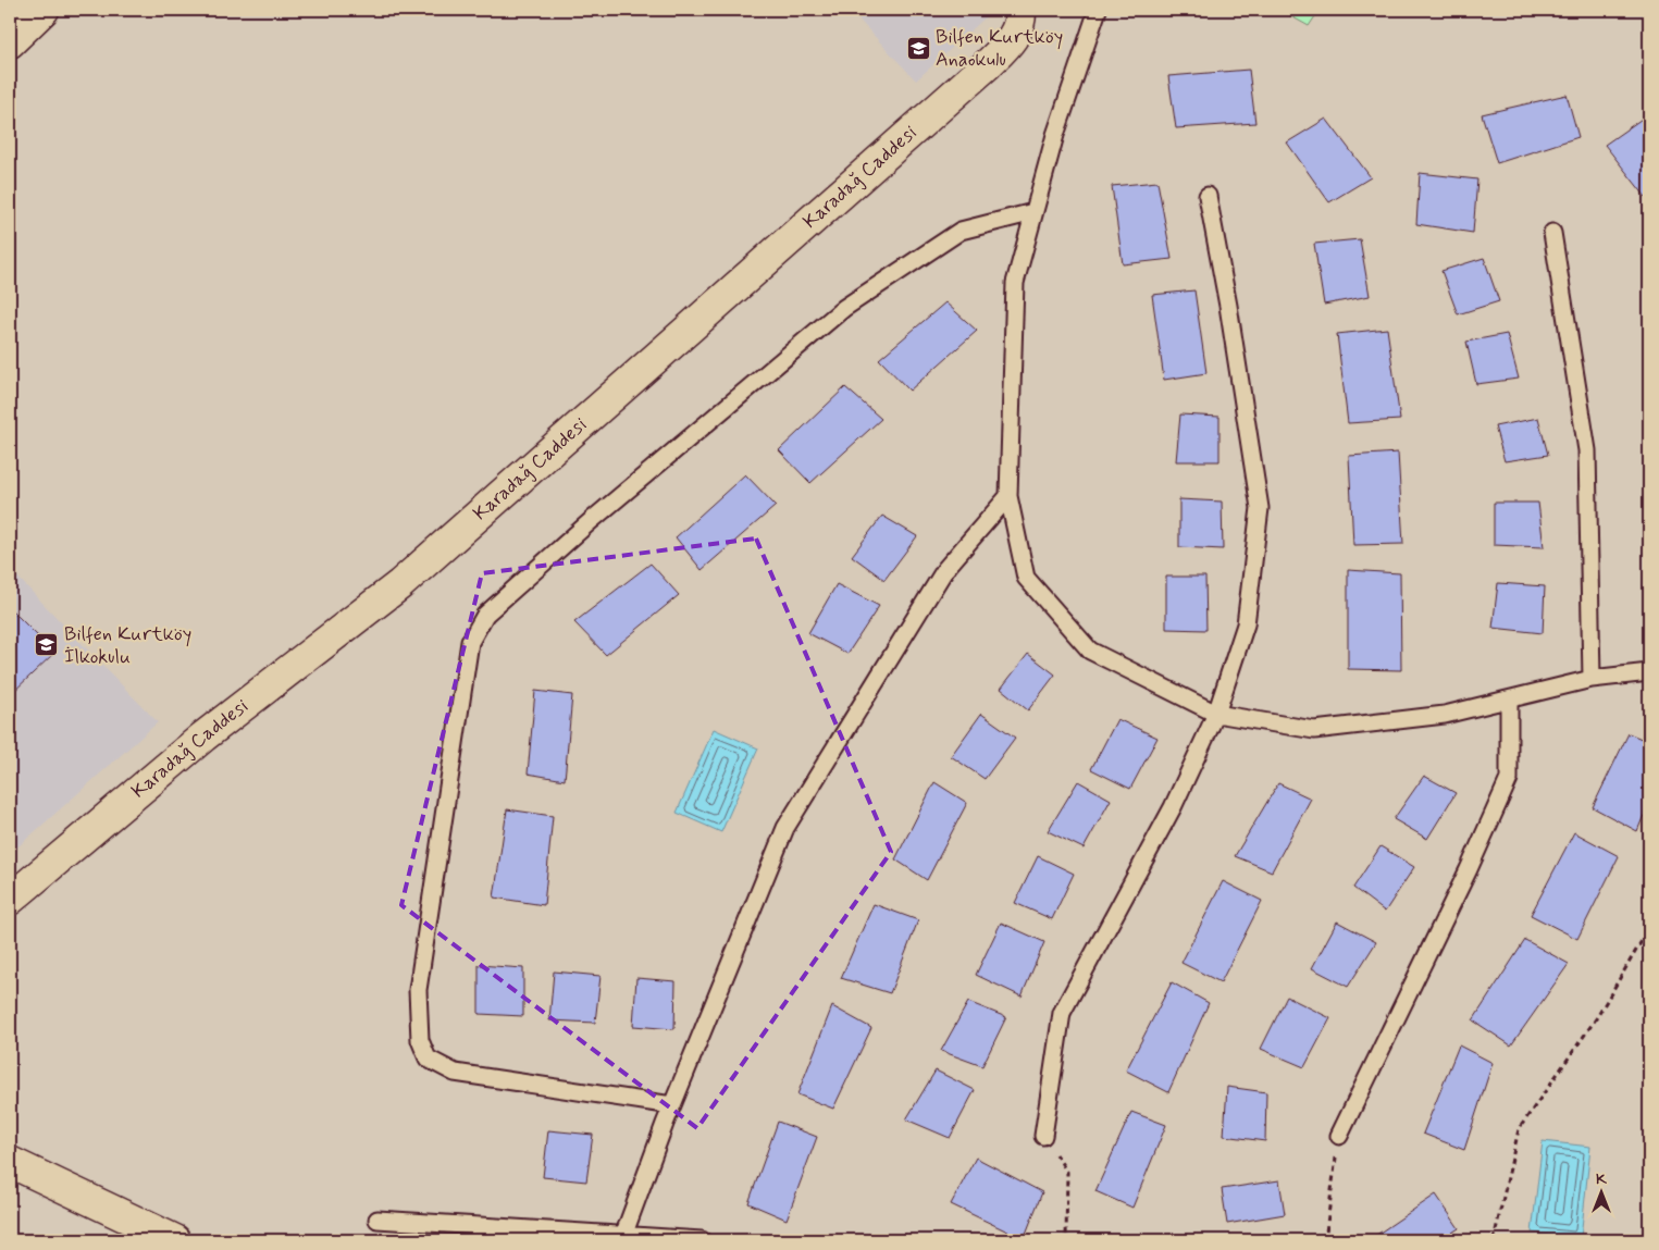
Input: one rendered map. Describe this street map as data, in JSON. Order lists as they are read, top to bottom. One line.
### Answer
{"streets":{"main road":["Karadağ Caddesi"]},"places":{"school or university":["Bilfen Kurtköy Anaokulu","Bilfen Kurtköy İlkokulu"]},"north":"top"}
